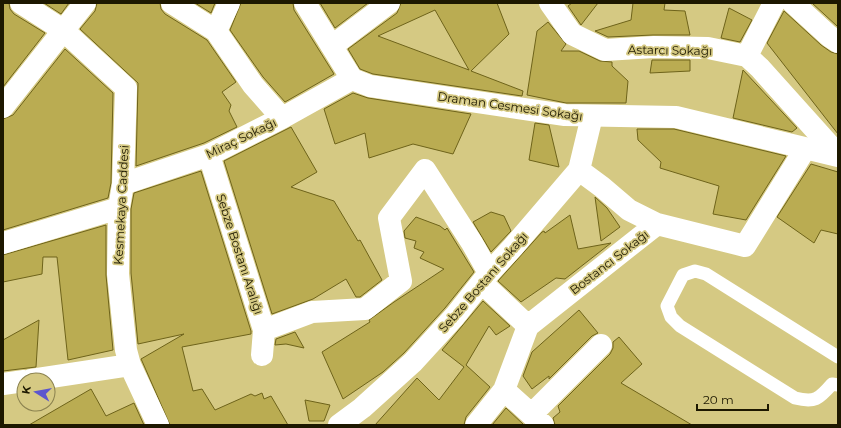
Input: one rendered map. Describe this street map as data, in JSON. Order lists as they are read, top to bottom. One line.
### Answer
{"streets":{"street":["Astarcı Sokağı","Draman Cesmesi Sokağı","Miraç Sokağı","Kesmekaya Caddesi","Sebze Bostanı Aralığı","Bostancı Sokağı","Sebze Bostanı Sokağı"]},"crossings":[["Draman Cesmesi Sokağı","Miraç Sokağı"],["Draman Cesmesi Sokağı","Bostancı Sokağı"],["Draman Cesmesi Sokağı","Sebze Bostanı Sokağı"],["Miraç Sokağı","Kesmekaya Caddesi"],["Miraç Sokağı","Sebze Bostanı Aralığı"]],"scale_bar":"20 m","north":"left"}
